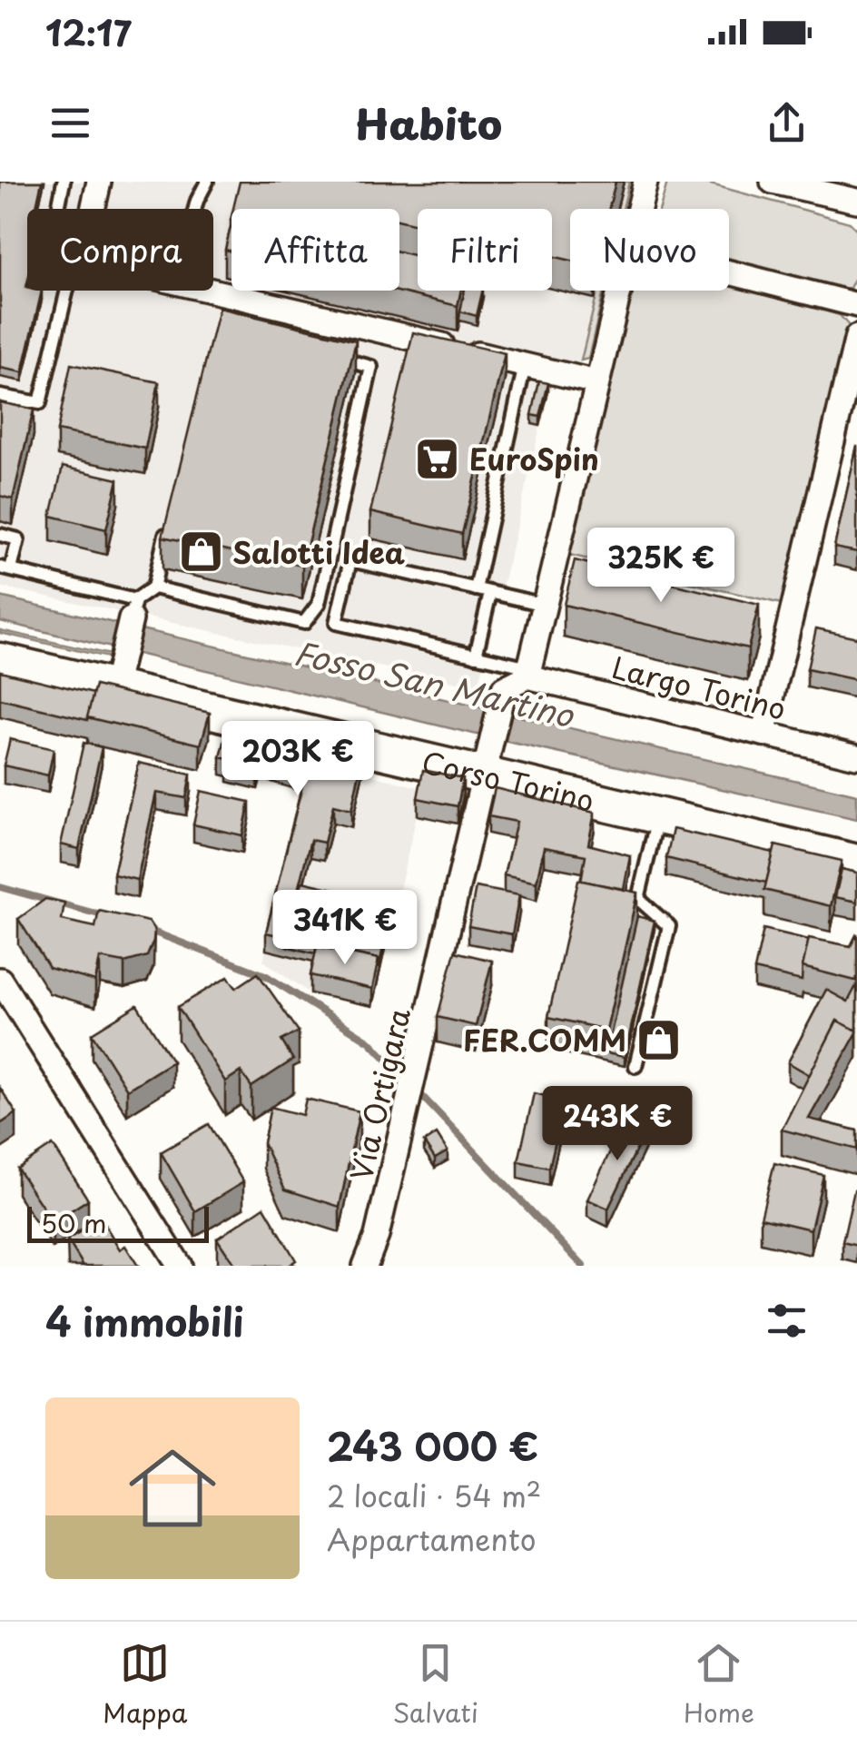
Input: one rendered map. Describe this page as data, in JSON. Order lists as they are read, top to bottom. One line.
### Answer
{"streets":{"main road":["Corso Torino"],"street":["Largo Torino","Via Ortigara"]},"crossings":[["Largo Torino","Via Ortigara"],["Corso Torino","Via Ortigara"]],"water":["Fosso San Martino"],"places":{"supermarket":["EuroSpin"],"shop":["Salotti Idea","FER.COMM"]},"scale_bar":"50 m","page":{"status":"12:17","header":"Habito","chip":["Compra","Affitta","Filtri","Nuovo"],"price":["325K €","203K €","341K €","243K €"],"scale":"50 m","heading":"4 immobili","list":[{"name":"243 000 €","note":"2 locali · 54 m² · Appartamento"}],"tabs":["Mappa","Salvati","Home"]}}
